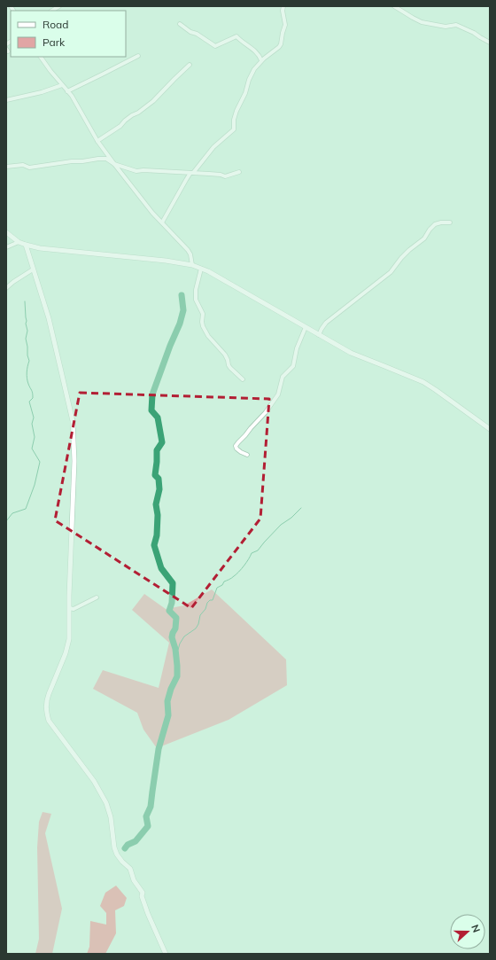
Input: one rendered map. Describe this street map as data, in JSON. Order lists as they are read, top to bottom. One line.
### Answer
{"legend":["Road","Park"],"north":"right"}
